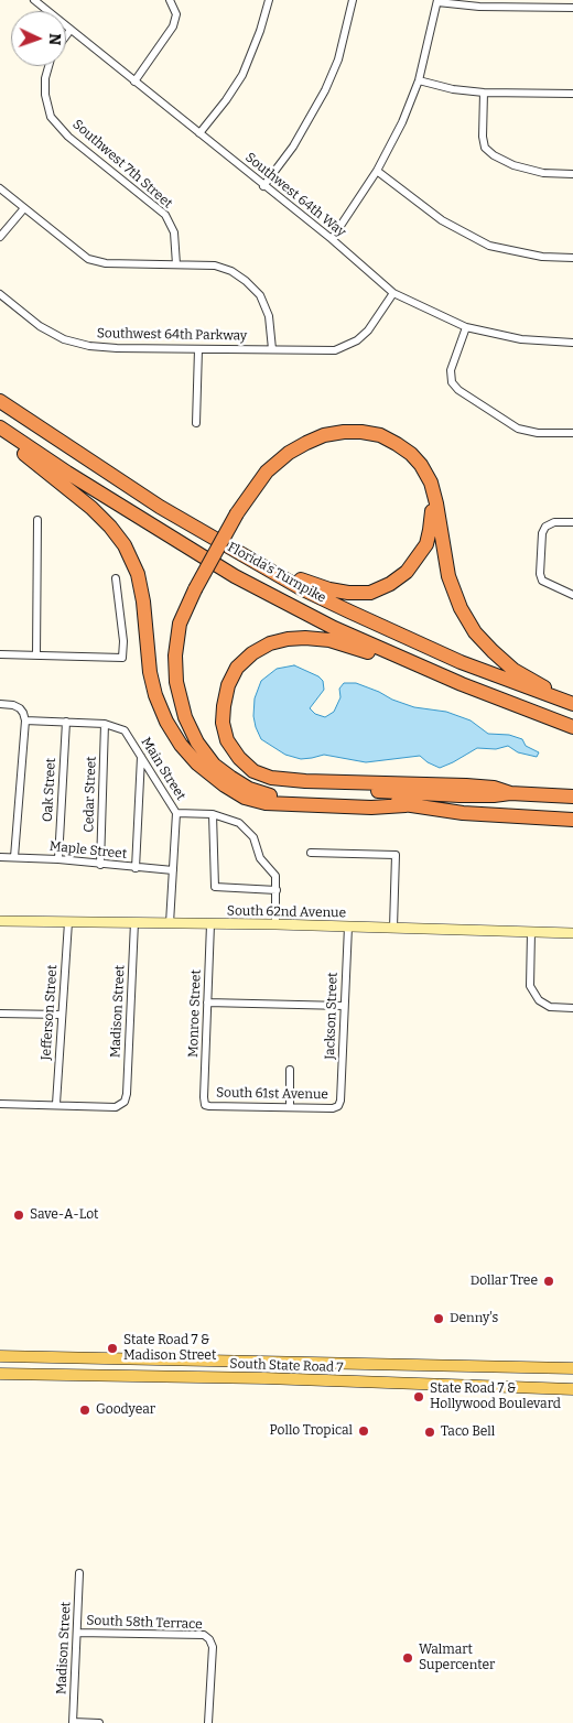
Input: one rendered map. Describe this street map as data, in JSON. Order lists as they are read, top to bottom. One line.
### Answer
{"streets":{"highway":["Florida's Turnpike"],"main road":["South State Road 7"],"street":["Southwest 7th Street","Southwest 64th Way","Southwest 64th Parkway","Main Street","Oak Street","Cedar Street","Maple Street","South 62nd Avenue","Madison Street","Jefferson Street","Monroe Street","Jackson Street","South 61st Avenue","South 58th Terrace"]},"crossings":[["Southwest 64th Way","Southwest 64th Parkway"],["Main Street","Oak Street"],["Main Street","Cedar Street"],["Main Street","Maple Street"],["Main Street","South 62nd Avenue"],["Oak Street","Maple Street"],["Cedar Street","Maple Street"],["South 62nd Avenue","Madison Street"],["South 62nd Avenue","Jefferson Street"],["South 62nd Avenue","Monroe Street"],["South 62nd Avenue","Jackson Street"],["Madison Street","Jefferson Street"],["Madison Street","South 58th Terrace"],["Monroe Street","South 61st Avenue"],["Jackson Street","South 61st Avenue"]],"places":["Save-A-Lot","Dollar Tree","Denny's","State Road 7 & Madison Street","State Road 7 & Hollywood Boulevard","Goodyear","Pollo Tropical","Taco Bell","Walmart Supercenter"],"north":"right"}
